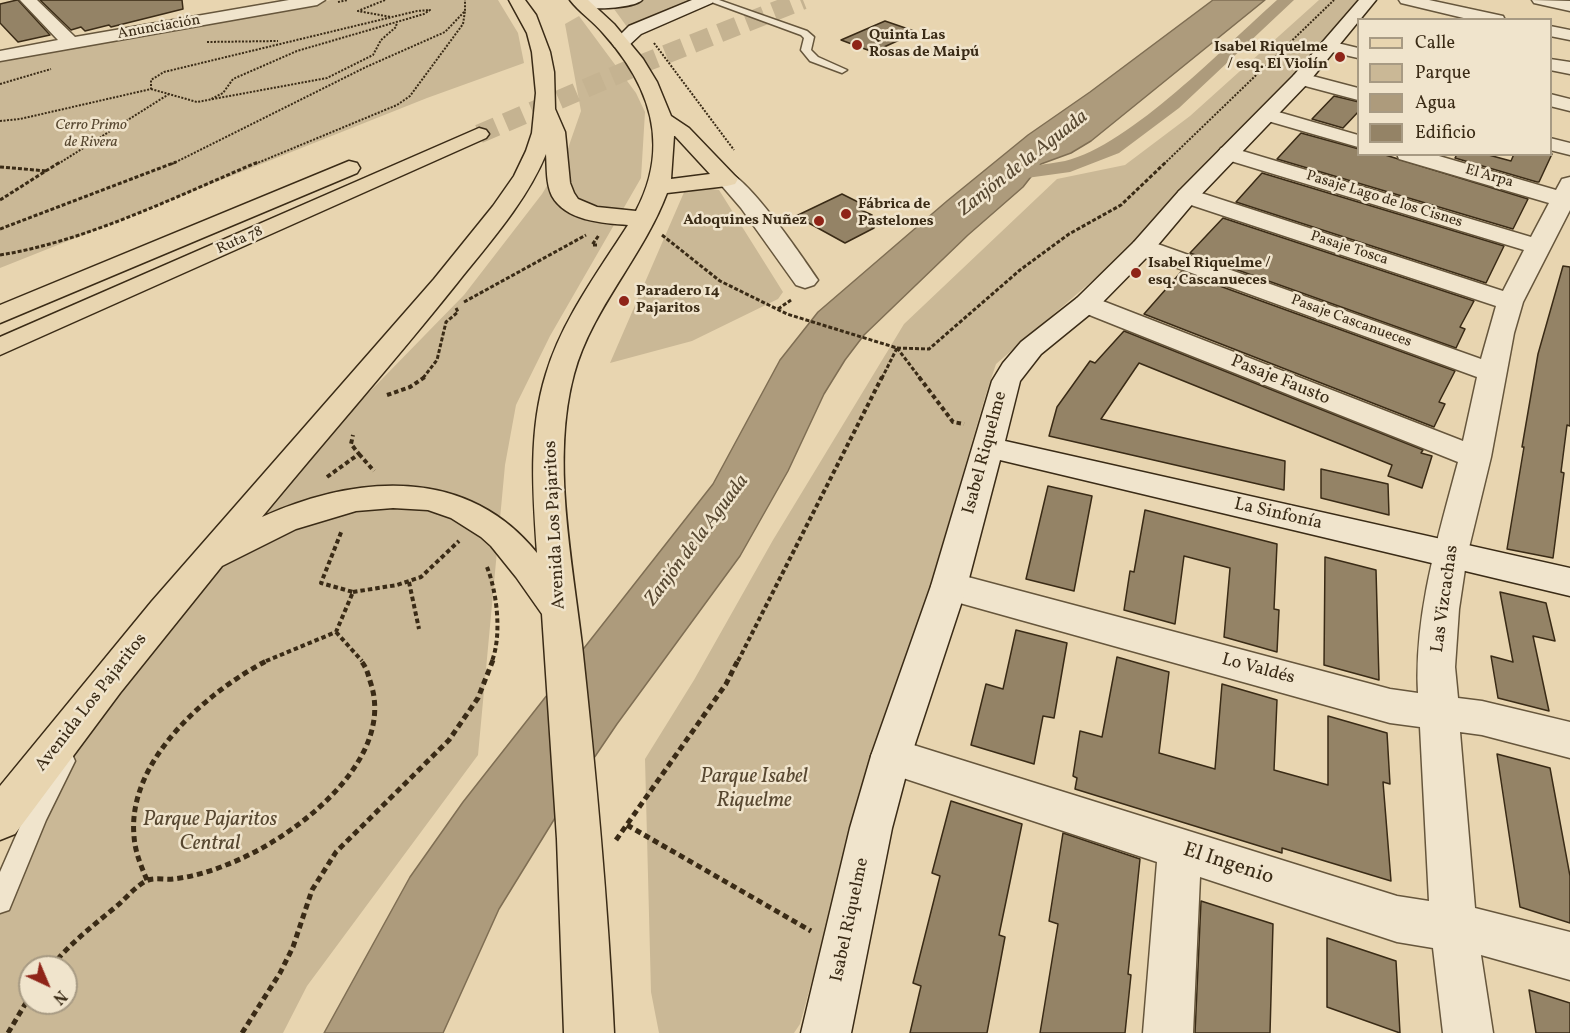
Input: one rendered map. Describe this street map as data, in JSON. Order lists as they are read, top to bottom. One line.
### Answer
{"streets":{"main road":["Ruta 78","Avenida Los Pajaritos"],"street":["Anunciación","El Arpa","Pasaje Lago de los Cisnes","Pasaje Tosca","Pasaje Cascanueces","Pasaje Fausto","Isabel Riquelme","La Sinfonía","Las Vizcachas","Lo Valdés","El Ingenio"]},"crossings":[["El Arpa","Las Vizcachas"],["Pasaje Lago de los Cisnes","Isabel Riquelme"],["Pasaje Lago de los Cisnes","Las Vizcachas"],["Pasaje Tosca","Isabel Riquelme"],["Pasaje Tosca","Las Vizcachas"],["Pasaje Cascanueces","Isabel Riquelme"],["Pasaje Cascanueces","Las Vizcachas"],["Pasaje Fausto","Isabel Riquelme"],["Pasaje Fausto","Las Vizcachas"],["Isabel Riquelme","La Sinfonía"],["Isabel Riquelme","Lo Valdés"],["Isabel Riquelme","El Ingenio"],["La Sinfonía","Las Vizcachas"],["Las Vizcachas","Lo Valdés"],["Las Vizcachas","El Ingenio"]],"water":["Zanjón de la Aguada"],"parks":["Cerro Primo de Rivera","Parque Isabel Riquelme","Parque Pajaritos Central"],"places":["Quinta Las Rosas de Maipú","Isabel Riquelme / esq. El Violín","Fábrica de Pastelones","Adoquines Nuñez","Isabel Riquelme / esq. Cascanueces","Paradero 14 Pajaritos"],"legend":["Calle","Parque","Agua","Edificio"],"north":"bottom right"}
